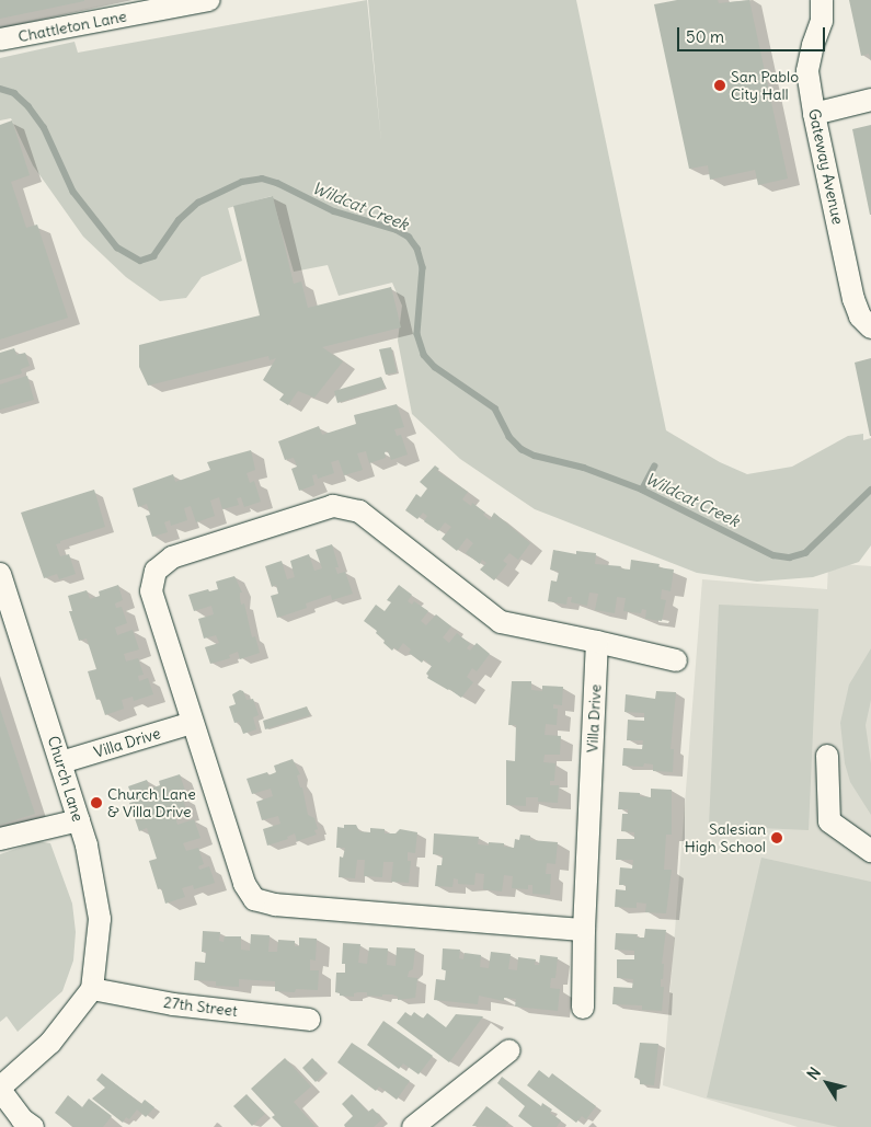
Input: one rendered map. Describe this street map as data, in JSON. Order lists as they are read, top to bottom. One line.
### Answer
{"streets":{"street":["Chattleton Lane","Gateway Avenue","Villa Drive","Church Lane","27th Street"]},"crossings":[["Villa Drive","Church Lane"],["Church Lane","27th Street"]],"water":["Wildcat Creek"],"places":["San Pablo City Hall","Church Lane & Villa Drive","Salesian High School"],"scale_bar":"50 m","north":"top left"}
